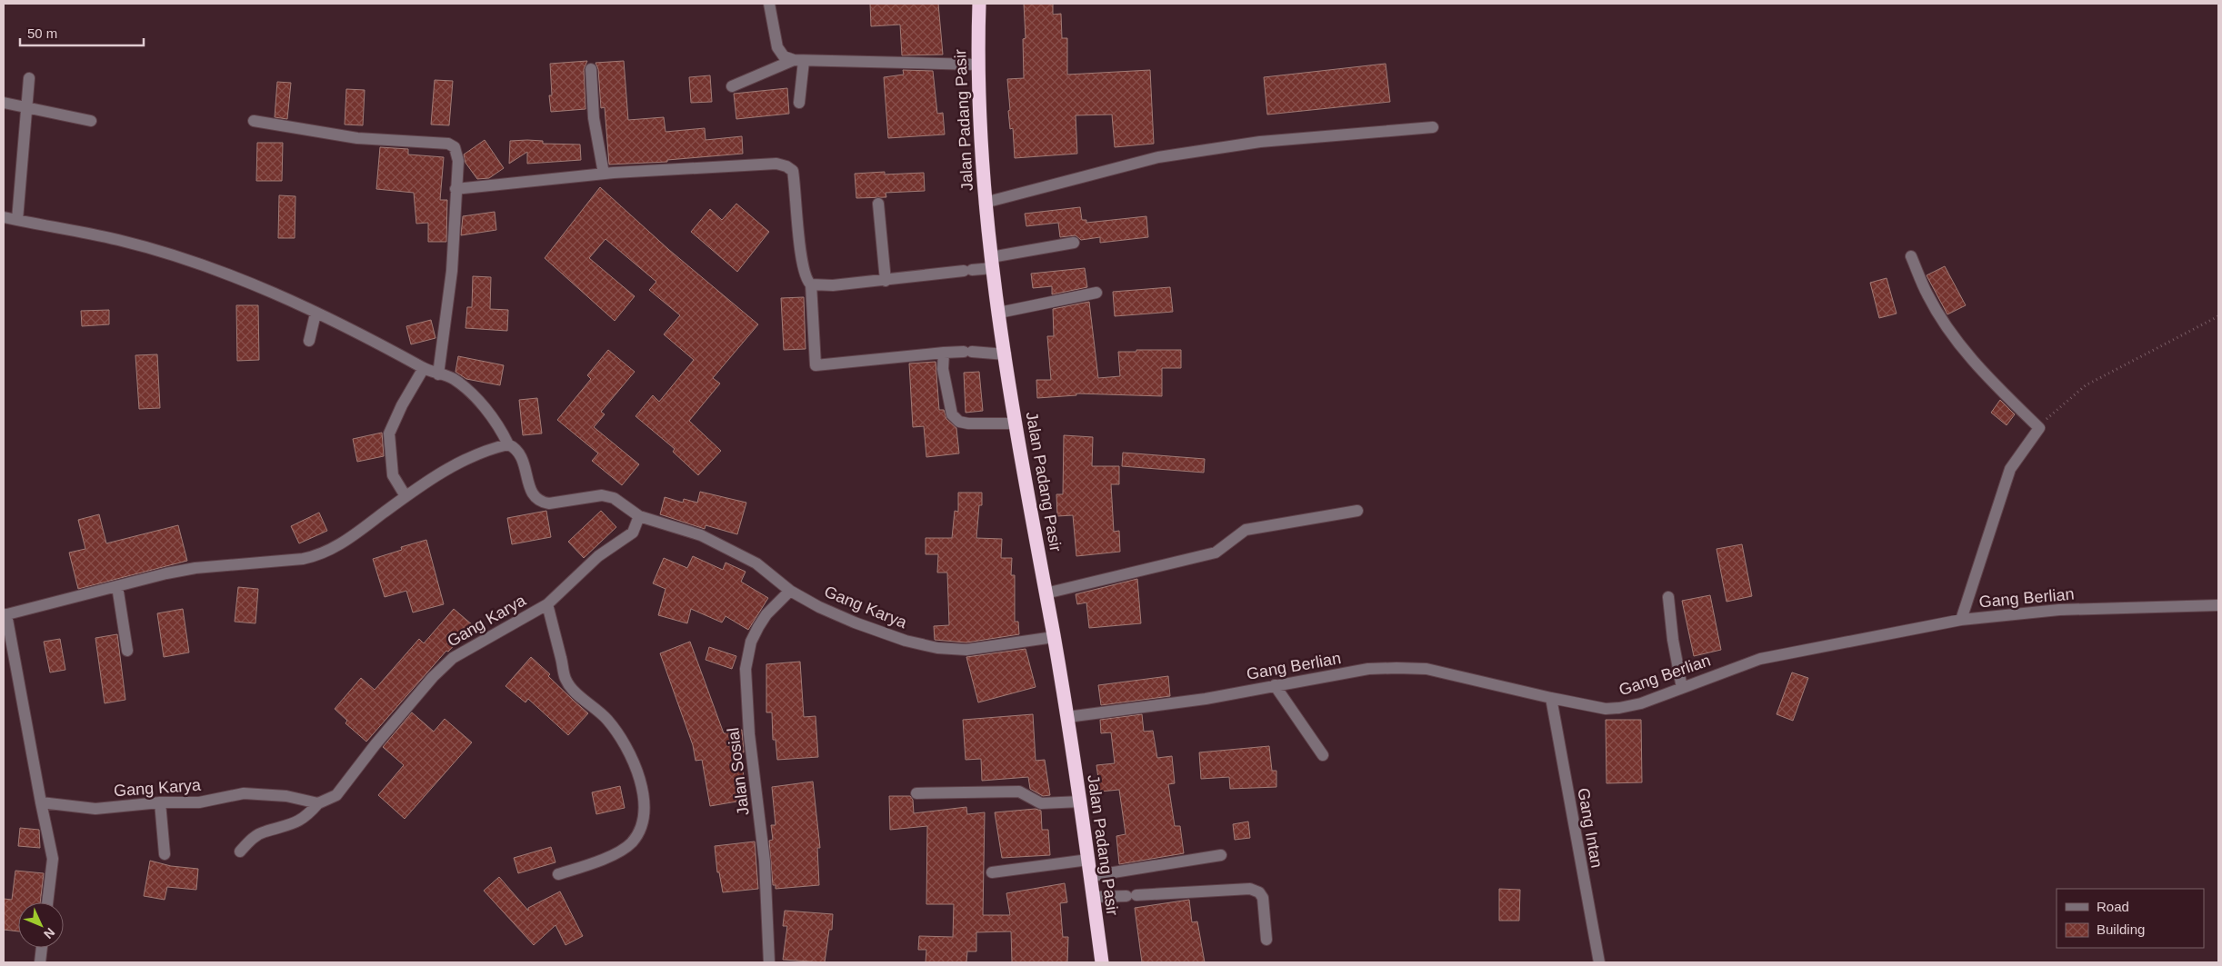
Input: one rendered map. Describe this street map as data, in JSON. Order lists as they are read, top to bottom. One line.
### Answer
{"streets":{"highway":["Jalan Padang Pasir"],"street":["Gang Berlian","Gang Karya","Jalan Sosial","Gang Intan"]},"crossings":[["Jalan Padang Pasir","Gang Berlian"],["Jalan Padang Pasir","Gang Karya"],["Gang Berlian","Gang Intan"],["Gang Karya","Jalan Sosial"]],"legend":["Road","Building"],"scale_bar":"50 m","north":"bottom right"}
